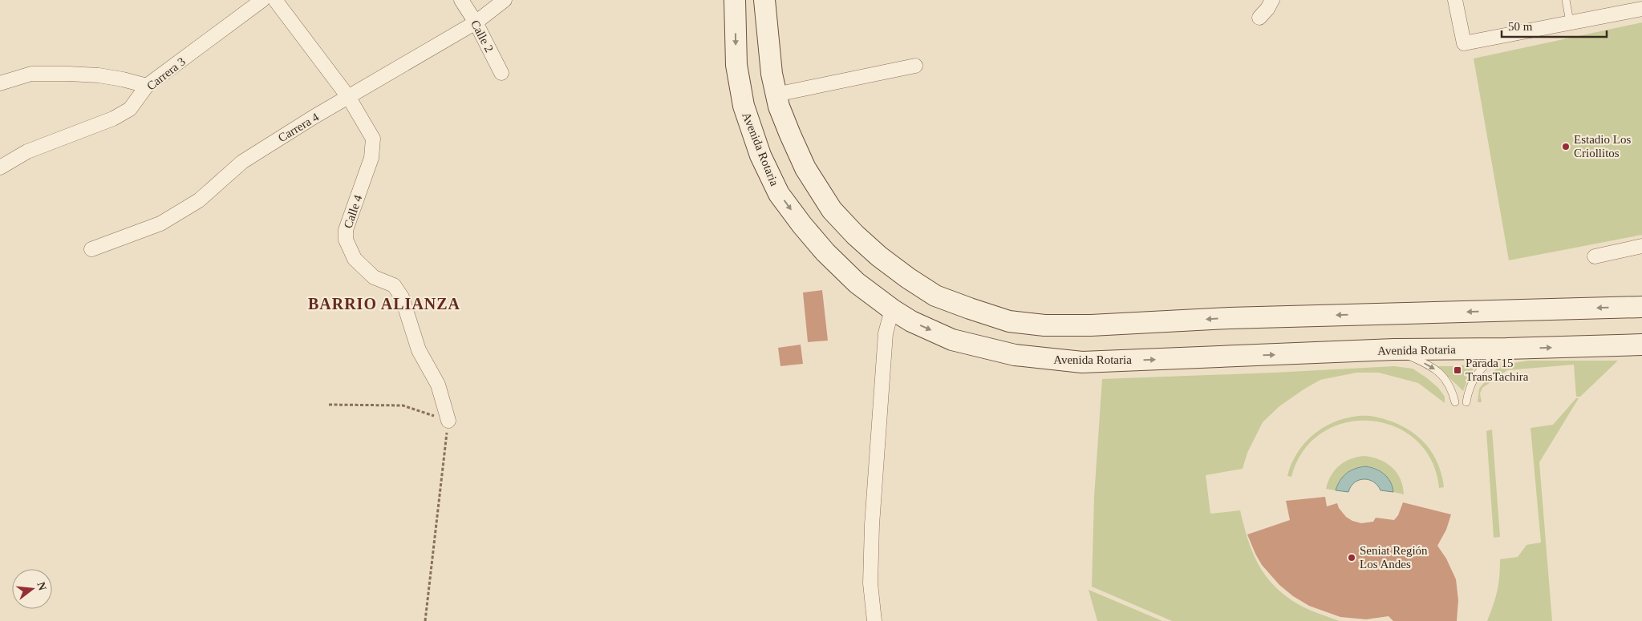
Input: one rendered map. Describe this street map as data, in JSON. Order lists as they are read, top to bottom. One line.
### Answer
{"streets":{"main road":["Avenida Rotaria"],"street":["Calle 2","Carrera 3","Carrera 4","Calle 4"]},"crossings":[["Calle 2","Carrera 4"],["Carrera 4","Calle 4"]],"districts":["BARRIO ALIANZA"],"places":{"other":["Estadio Los Criollitos","Seniat Región Los Andes"],"transit":["Parada 15 TransTachira"]},"scale_bar":"50 m","north":"right"}
